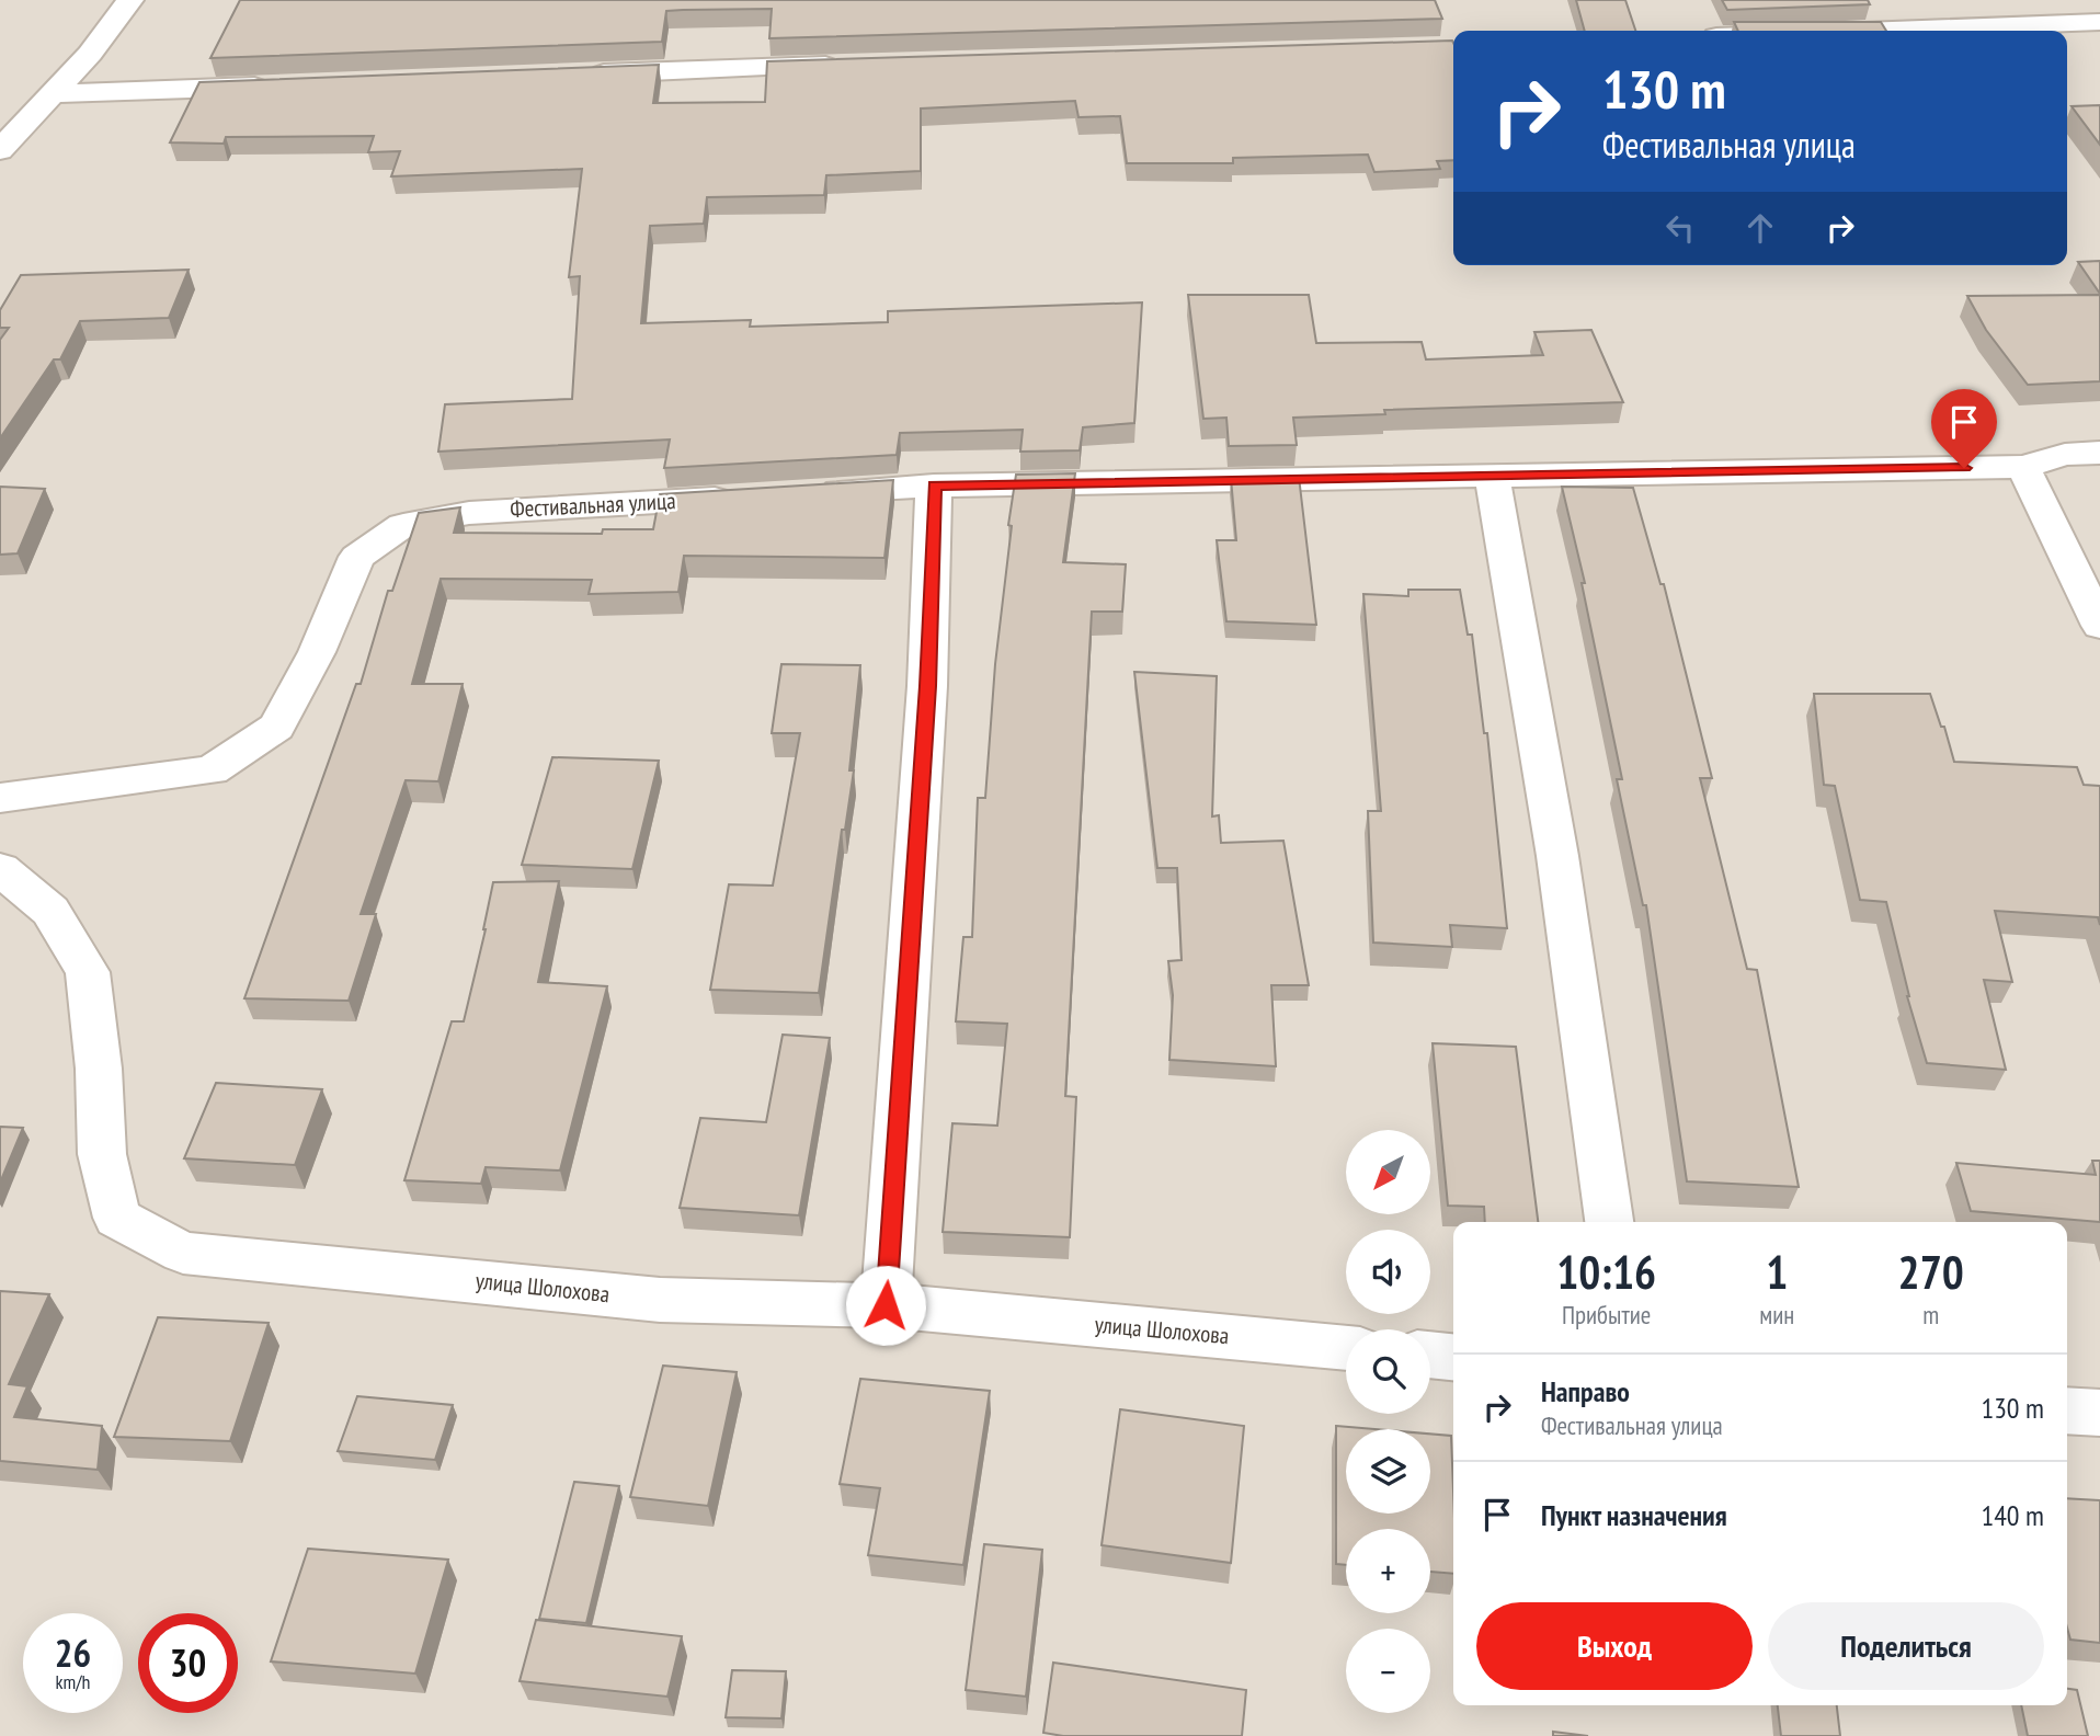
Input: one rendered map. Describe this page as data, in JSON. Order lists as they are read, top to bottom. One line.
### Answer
{"streets":{"street":["Фестивальная улица","улица Шолохова"]},"north":"bottom left","page":{"turn":["130 m","Фестивальная улица"],"map_buttons":["+","−"],"eta":["10:16","Прибытие","1","мин","270","m"],"list":[{"name":"Направо","note":"Фестивальная улица","value":"130 m"},{"name":"Пункт назначения","value":"140 m"}],"buttons":["Выход","Поделиться"],"speed":"26 km/h","limit":"30"}}
